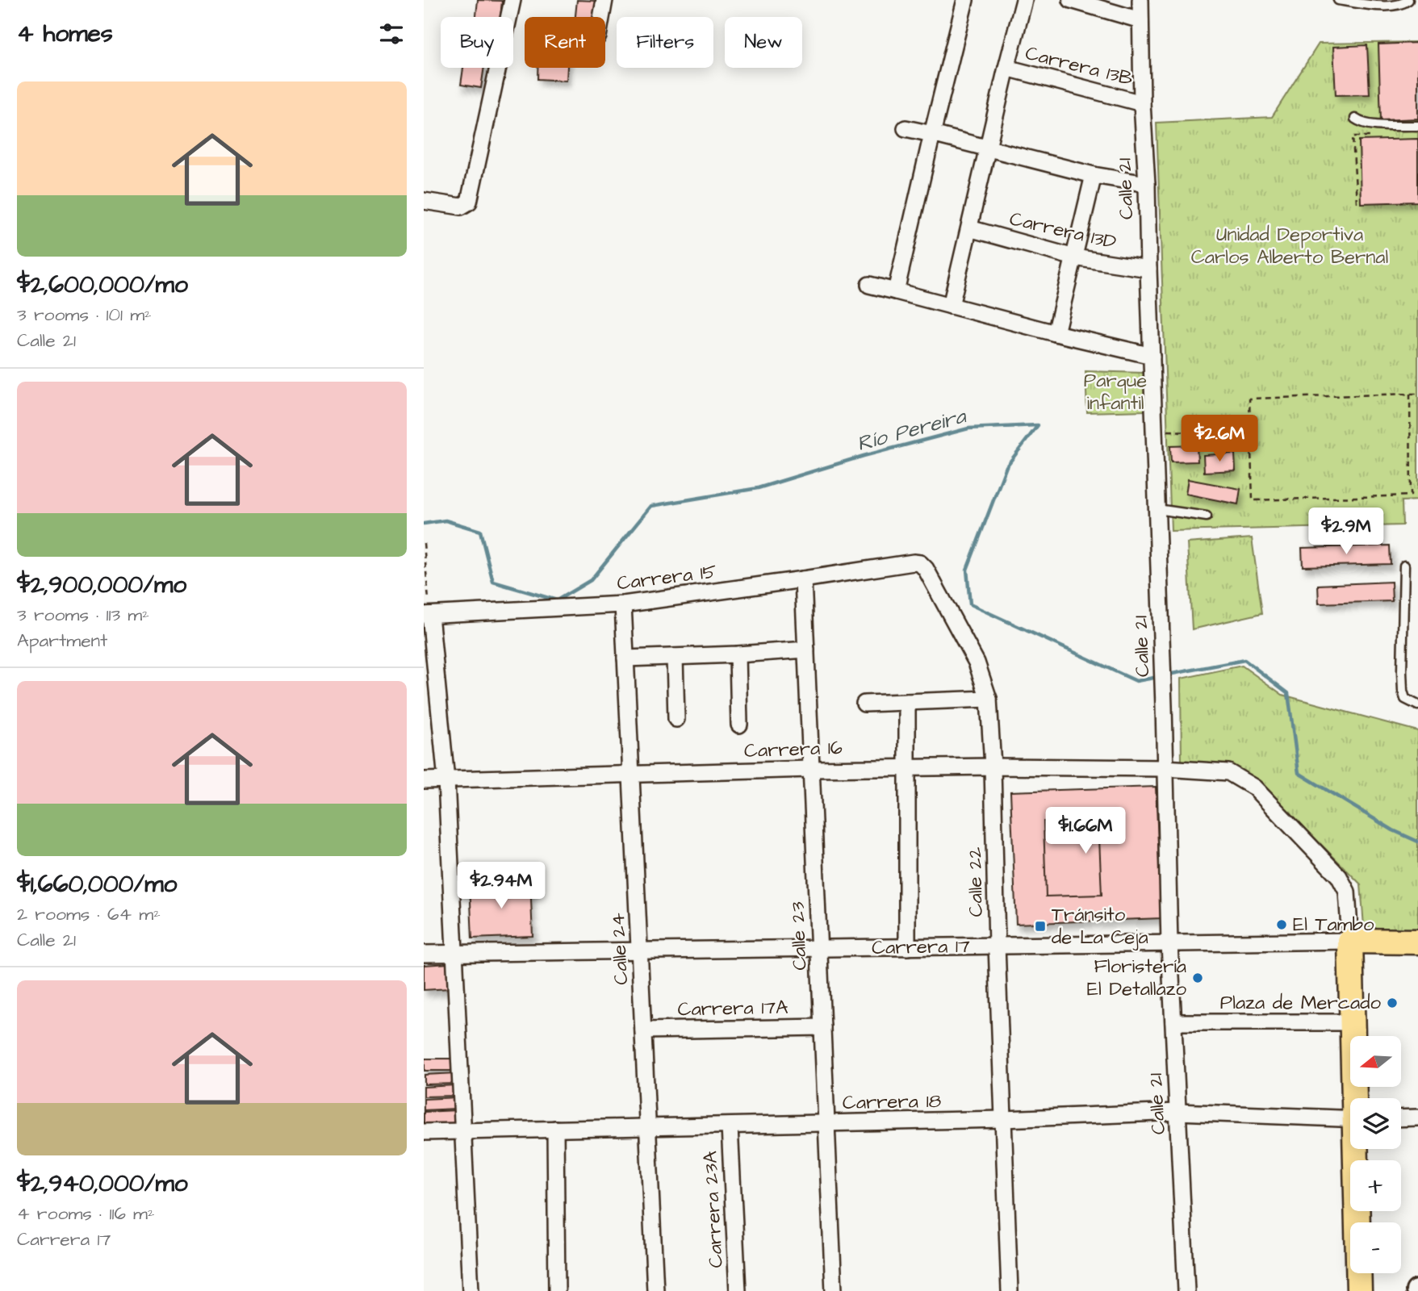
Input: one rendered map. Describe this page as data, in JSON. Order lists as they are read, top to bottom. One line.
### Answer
{"streets":{"main road":["Carrera 17"],"street":["Carrera 13B","Calle 21","Carrera 13D","Carrera 15","Carrera 16","Calle 22","Calle 23","Calle 24","Carrera 17A","Carrera 18","Carrera 23A"]},"crossings":[["Carrera 13B","Calle 21"],["Calle 21","Carrera 13D"],["Calle 21","Carrera 16"],["Calle 21","Carrera 17"],["Calle 21","Carrera 18"],["Carrera 15","Calle 22"],["Carrera 15","Calle 23"],["Carrera 15","Calle 24"],["Carrera 16","Calle 22"],["Carrera 16","Calle 23"],["Carrera 16","Carrera 17"],["Carrera 16","Calle 24"],["Calle 22","Carrera 17"],["Calle 22","Carrera 18"],["Calle 23","Carrera 17"],["Calle 23","Carrera 17A"],["Calle 23","Carrera 18"],["Carrera 17","Calle 24"],["Calle 24","Carrera 17A"],["Calle 24","Carrera 18"],["Carrera 18","Carrera 23A"]],"water":["Río Pereira"],"parks":["Unidad Deportiva Carlos Alberto Bernal","Parque infantil"],"places":{"other":["El Tambo","Floristería El Detallazo","Plaza de Mercado"],"transit":["Tránsito de La Ceja"]},"north":"left","page":{"heading":"4 homes","chip":["Buy","Rent","Filters","New"],"list":[{"name":"$2,600,000/mo","note":"3 rooms · 101 m² · Calle 21"},{"name":"$2,900,000/mo","note":"3 rooms · 113 m² · Apartment"},{"name":"$1,660,000/mo","note":"2 rooms · 64 m² · Calle 21"},{"name":"$2,940,000/mo","note":"4 rooms · 116 m² · Carrera 17"}],"price":["$2.6M","$2.9M","$1.66M","$2.94M"],"map_buttons":["+","−"]}}
